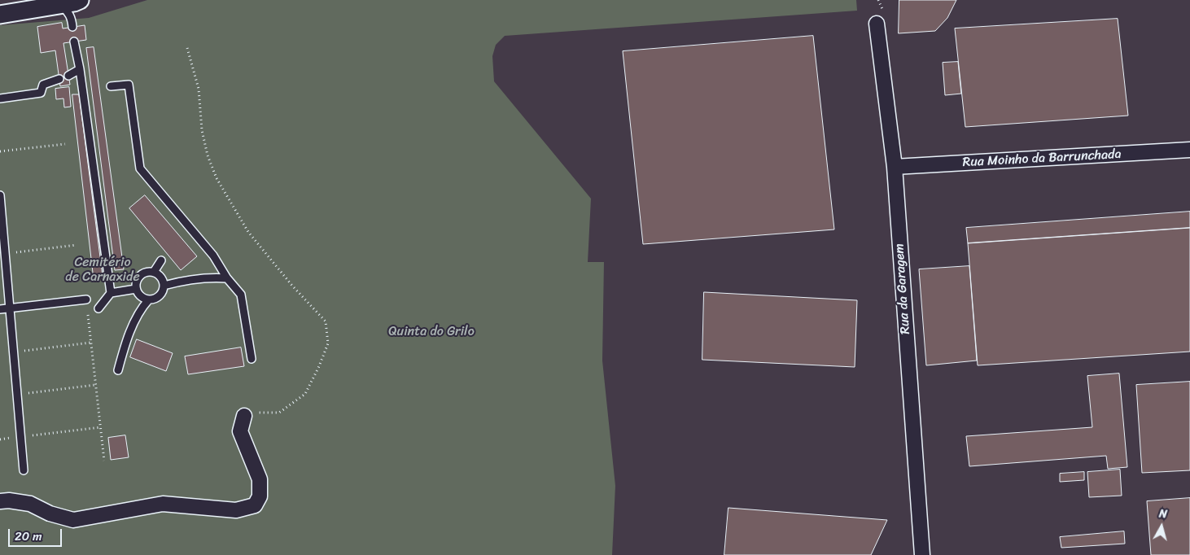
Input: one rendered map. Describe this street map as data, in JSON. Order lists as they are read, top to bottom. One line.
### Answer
{"streets":{"street":["Rua Moinho da Barrunchada","Rua da Garagem"]},"crossings":[["Rua Moinho da Barrunchada","Rua da Garagem"]],"parks":["Cemitério de Carnaxide","Quinta do Grilo"],"scale_bar":"20 m","north":"top"}
